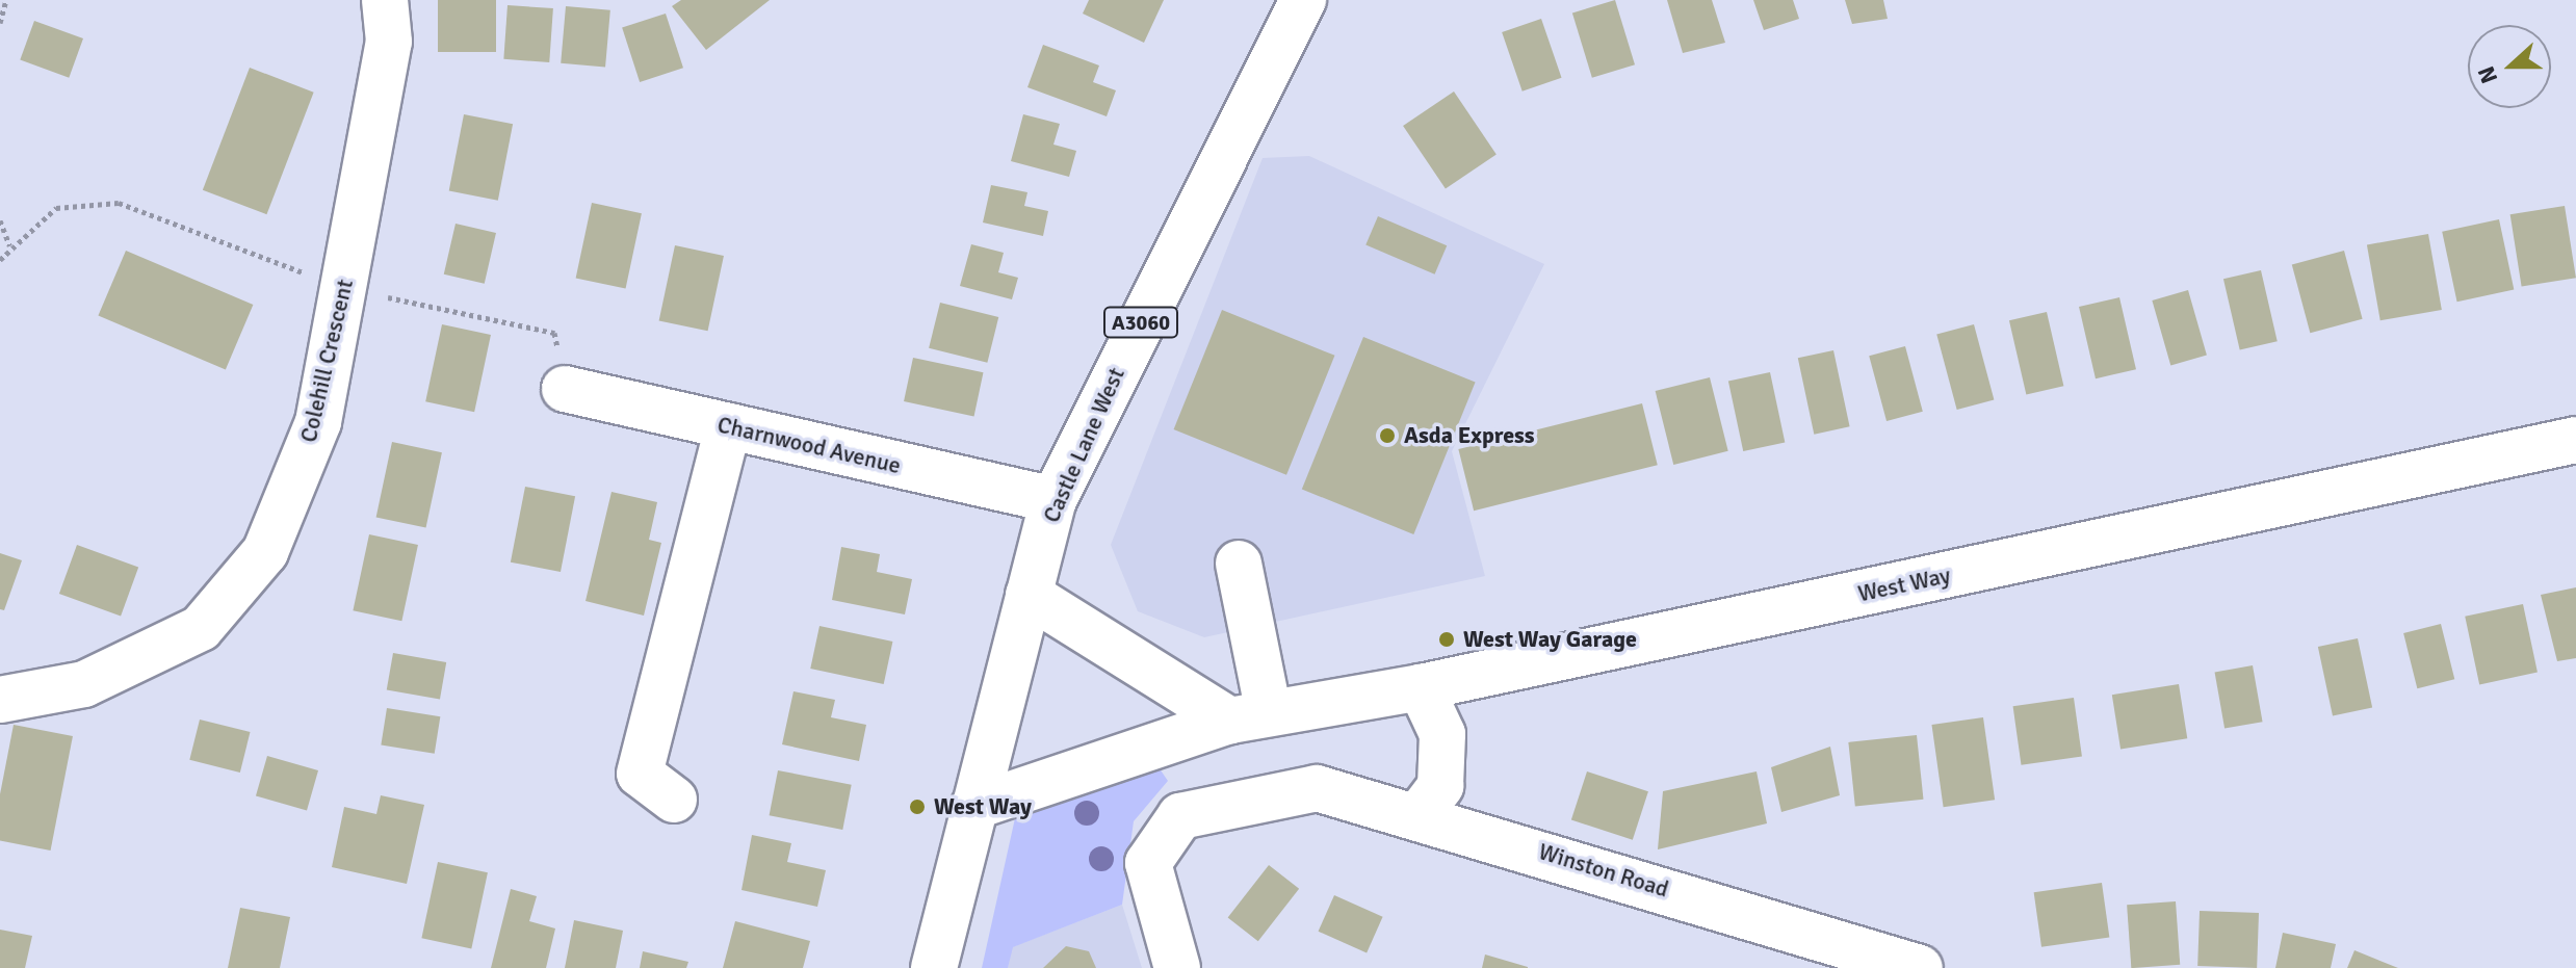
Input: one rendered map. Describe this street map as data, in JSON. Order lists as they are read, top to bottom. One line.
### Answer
{"streets":{"street":["A3060","Colehill Crescent","Charnwood Avenue","Castle Lane West","West Way","Winston Road"]},"crossings":[["Charnwood Avenue","Castle Lane West"],["Castle Lane West","West Way"]],"places":["Asda Express","West Way Garage","West Way"],"north":"left"}
